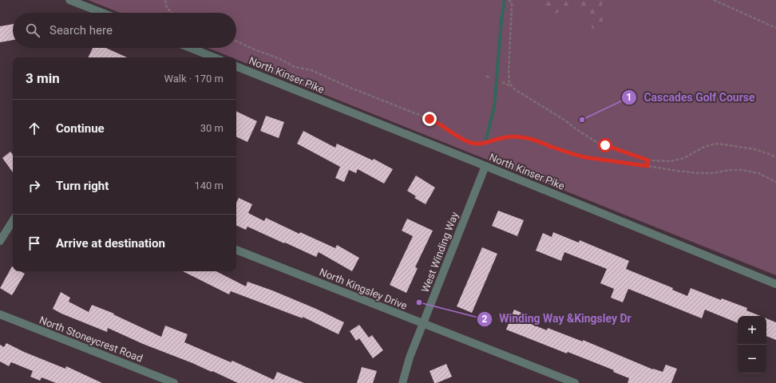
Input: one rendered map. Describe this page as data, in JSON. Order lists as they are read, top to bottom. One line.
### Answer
{"streets":{"street":["North Kinser Pike","West Winding Way","North Kingsley Drive","North Stoneycrest Road"]},"crossings":[["North Kinser Pike","West Winding Way"],["West Winding Way","North Kingsley Drive"]],"places":["Cascades Golf Course","Winding Way &Kingsley Dr"],"page":{"search":"Search here","heading":["3 min","Walk · 170 m"],"list":[["Continue","30 m"],["Turn right","140 m"],"Arrive at destination"],"map_buttons":["+","−"]}}
